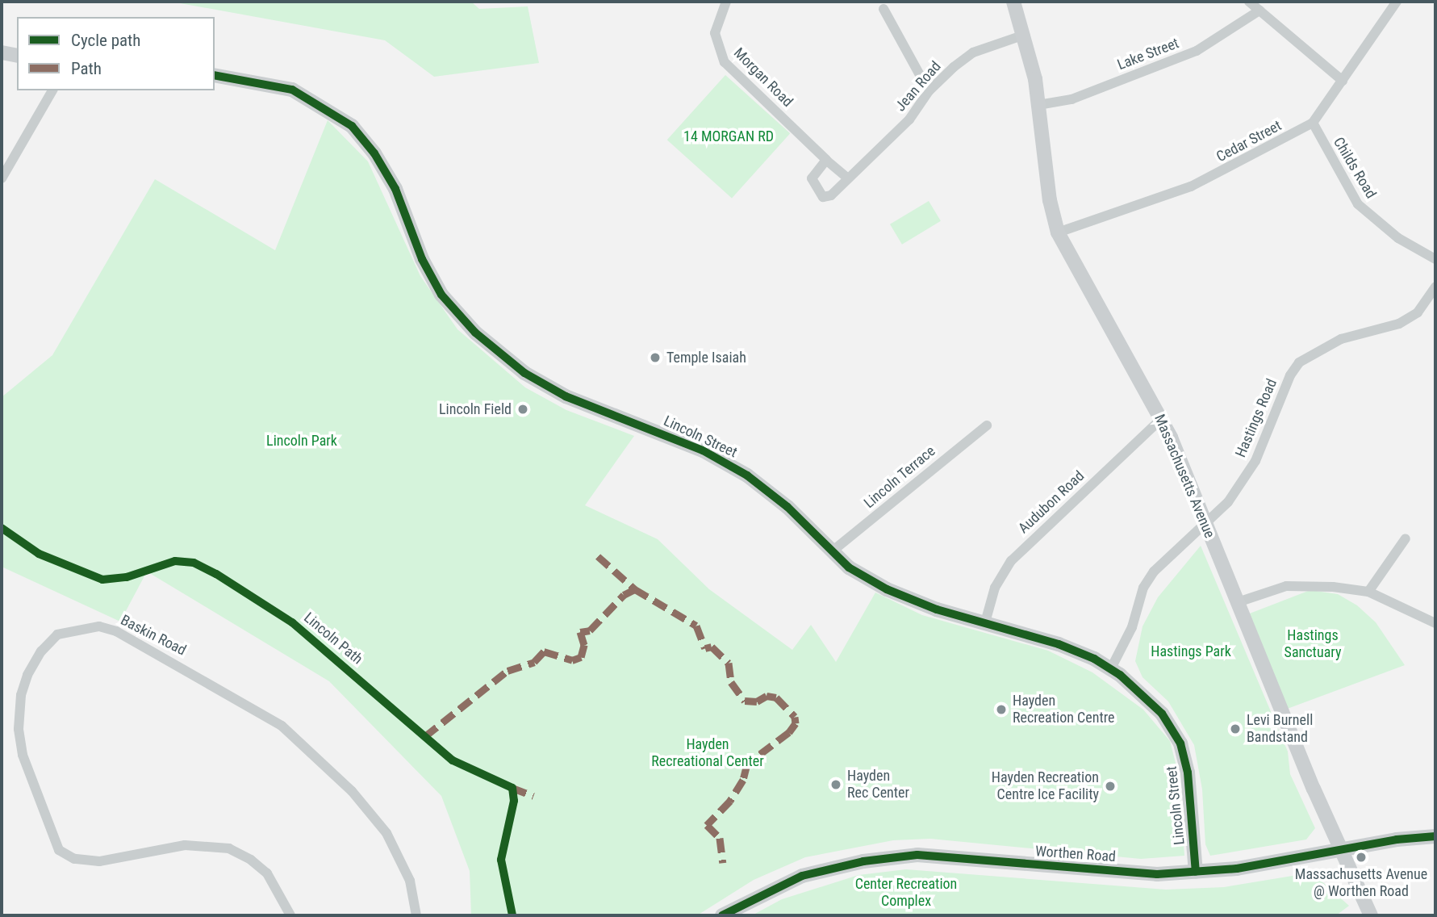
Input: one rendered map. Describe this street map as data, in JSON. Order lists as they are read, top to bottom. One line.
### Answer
{"streets":{"main road":["Lincoln Street","Massachusetts Avenue","Worthen Road"],"street":["Lake Street","Morgan Road","Jean Road","Cedar Street","Childs Road","Hastings Road","Lincoln Terrace","Audubon Road","Baskin Road"],"cycle path":["Lincoln Path"]},"crossings":[["Lake Street","Massachusetts Avenue"],["Morgan Road","Jean Road"],["Jean Road","Massachusetts Avenue"],["Cedar Street","Childs Road"],["Cedar Street","Massachusetts Avenue"],["Hastings Road","Lincoln Street"],["Hastings Road","Massachusetts Avenue"],["Lincoln Street","Lincoln Terrace"],["Lincoln Street","Audubon Road"],["Lincoln Street","Worthen Road"],["Massachusetts Avenue","Audubon Road"],["Massachusetts Avenue","Worthen Road"]],"parks":["14 MORGAN RD","Lincoln Park","Hastings Sanctuary","Hastings Park","Hayden Recreational Center","Center Recreation Complex"],"places":["Temple Isaiah","Lincoln Field","Hayden Recreation Centre","Levi Burnell Bandstand","Hayden Rec Center","Hayden Recreation Centre Ice Facility","Massachusetts Avenue @ Worthen Road"],"legend":["Cycle path","Path"]}
